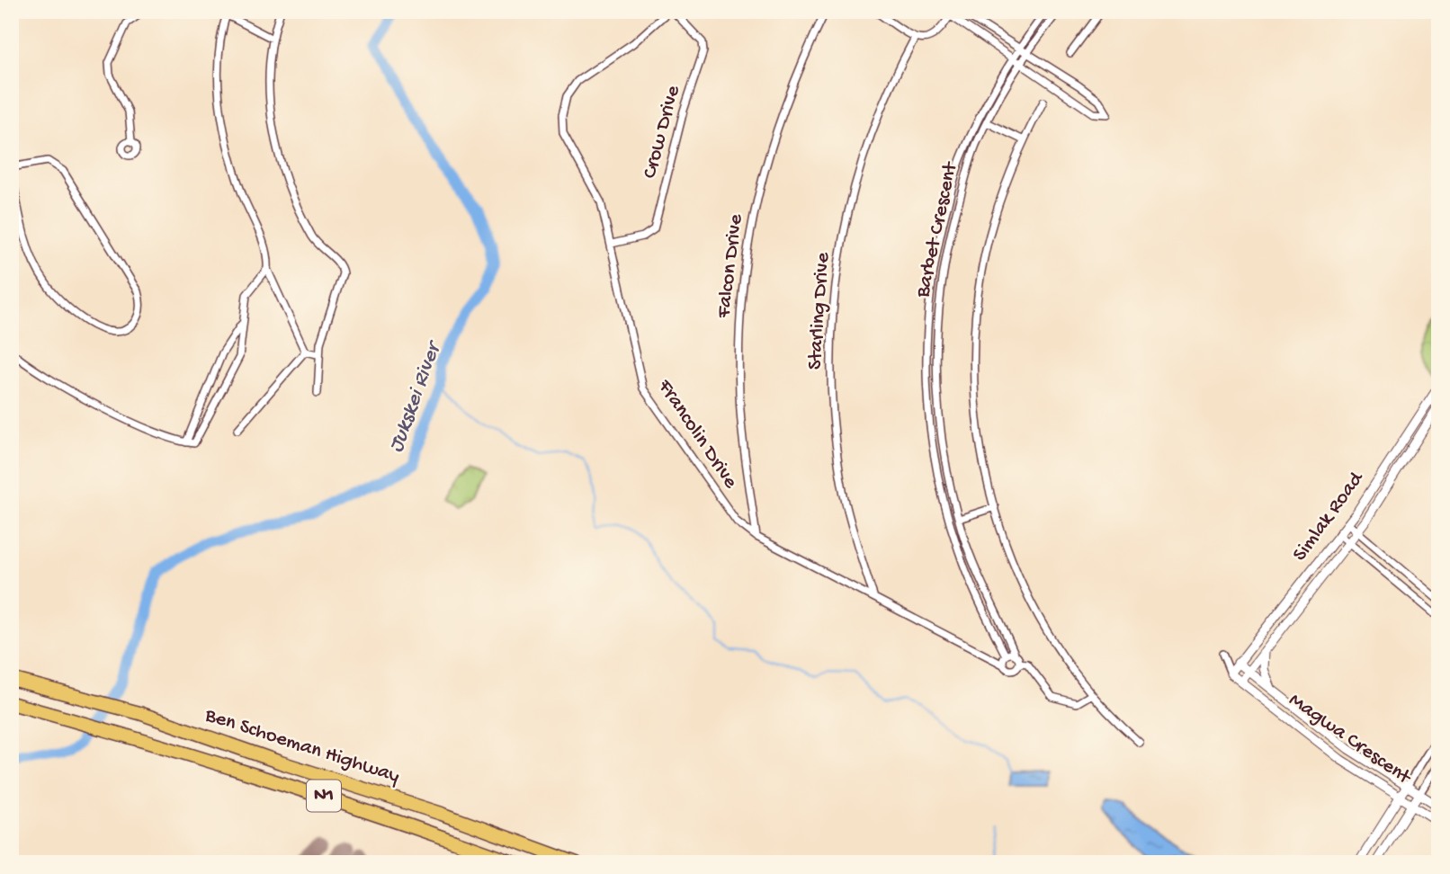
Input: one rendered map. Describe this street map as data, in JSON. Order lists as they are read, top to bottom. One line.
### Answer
{"streets":{"highway":["Ben Schoeman Highway","N1"],"street":["Crow Drive","Barbet Crescent","Falcon Drive","Starling Drive","Francolin Drive","Simlak Road","Magwa Crescent"]},"crossings":[["Crow Drive","Francolin Drive"],["Falcon Drive","Francolin Drive"],["Starling Drive","Francolin Drive"],["Simlak Road","Magwa Crescent"]],"water":["Jukskei River"]}
